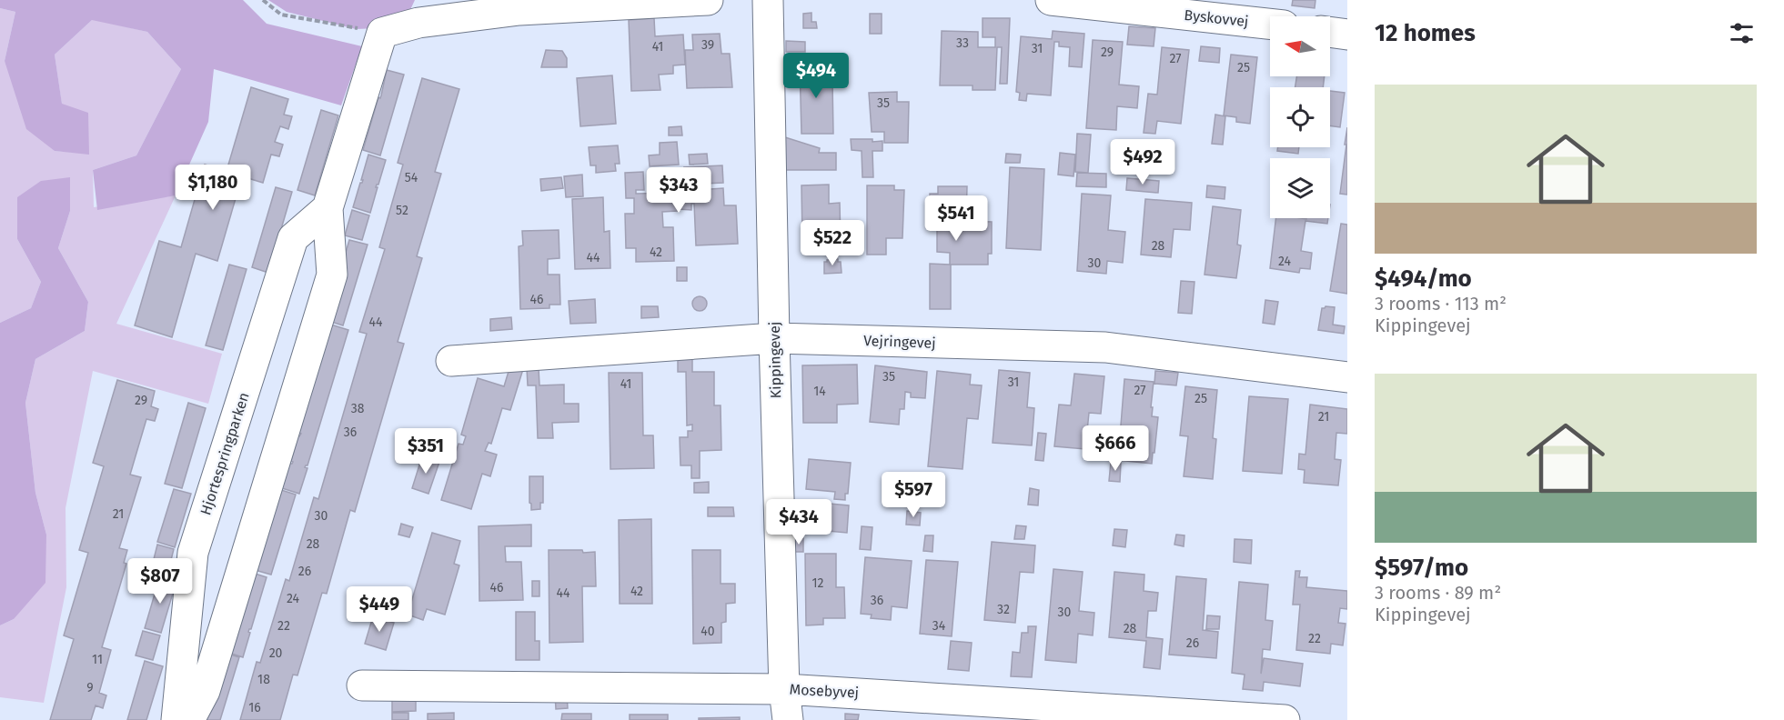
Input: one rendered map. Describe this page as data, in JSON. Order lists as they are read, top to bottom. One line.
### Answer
{"streets":{"street":["Byskovvej","Vejringevej","Kippingevej","Hjortespringparken","Mosebyvej"]},"crossings":[["Vejringevej","Kippingevej"],["Kippingevej","Mosebyvej"]],"house_numbers":["33","39","41","31","29","27","25","35","54","52","28","42","44","24","30","46","44","35","31","41","27","14","25","29","38","21","36","21","30","28","26","12","46","42","44","24","36","32","30","22","34","28","40","22","26","20","11","18","9","16"],"north":"left","page":{"heading":"12 homes","price":["$494","$492","$1,180","$343","$541","$522","$666","$351","$597","$434","$807","$449"],"list":[{"name":"$494/mo","note":"3 rooms · 113 m² · Kippingevej"},{"name":"$597/mo","note":"3 rooms · 89 m² · Kippingevej"}]}}
